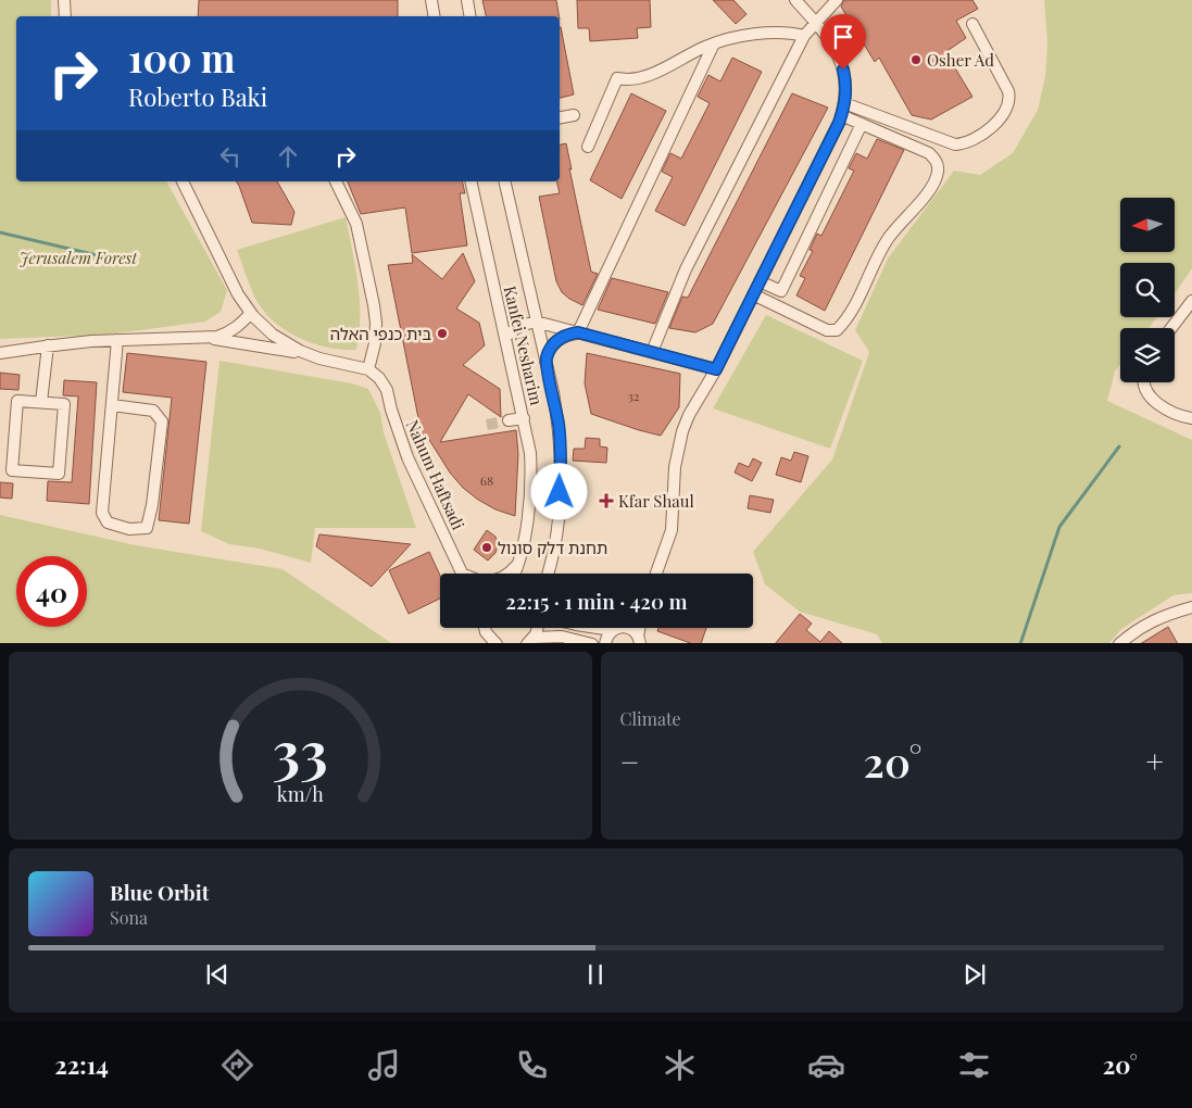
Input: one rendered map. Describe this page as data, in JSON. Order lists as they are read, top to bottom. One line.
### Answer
{"streets":{"street":["Kanfei Nesharim","Nahum Haftsadi"]},"parks":["Jerusalem Forest"],"places":{"other":["Osher Ad","בית כנפי האלה","תחנת דלק סונול"],"health":["Kfar Shaul"]},"house_numbers":["32","68"],"north":"left","page":{"turn":["100 m","Roberto Baki"],"limit":"40","trip":"22:15 · 1 min · 420 m","tile":"Climate","heat":["−","20°","+"],"song":["Blue Orbit","Sona"],"tabs":["22:14","20°"],"gauge":["33","km/h"]}}
